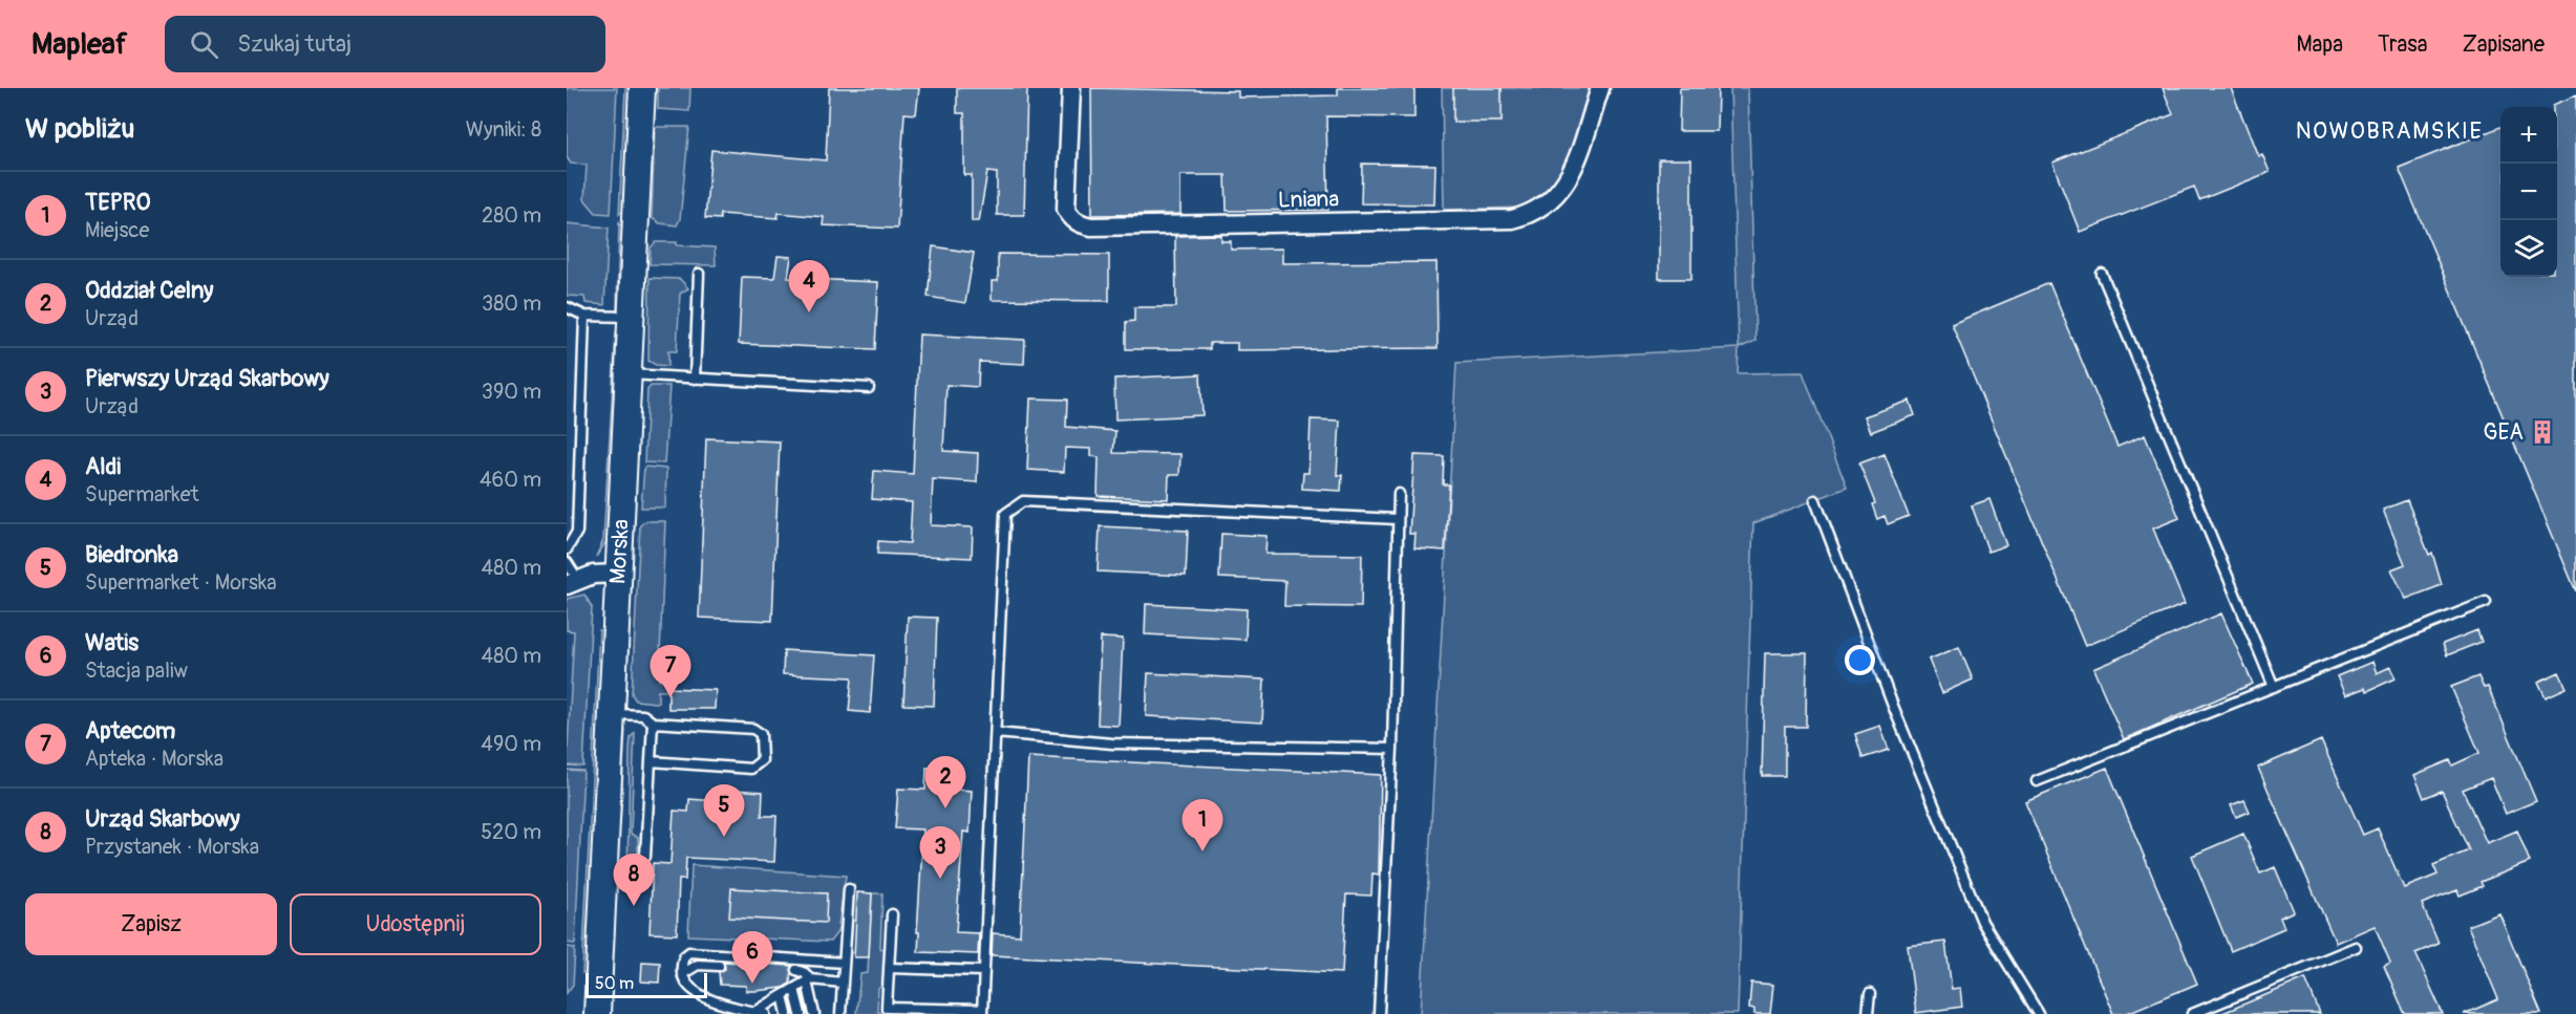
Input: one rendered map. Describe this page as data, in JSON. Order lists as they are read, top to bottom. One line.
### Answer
{"streets":{"street":["Lniana","Morska"]},"districts":["NOWOBRAMSKIE"],"places":{"building":["GEA"]},"scale_bar":"50 m","page":{"header":"Mapleaf","search":"Szukaj tutaj","nav":["Mapa","Trasa","Zapisane"],"heading":["W pobliżu","Wyniki: 8"],"map_buttons":["+","−"],"list":[{"mark":"1","name":"TEPRO","note":"Miejsce","value":"280 m"},{"mark":"2","name":"Oddział Celny","note":"Urząd","value":"380 m"},{"mark":"3","name":"Pierwszy Urząd Skarbowy","note":"Urząd","value":"390 m"},{"mark":"4","name":"Aldi","note":"Supermarket","value":"460 m"},{"mark":"5","name":"Biedronka","note":"Supermarket · Morska","value":"480 m"},{"mark":"6","name":"Watis","note":"Stacja paliw","value":"480 m"},{"mark":"7","name":"Aptecom","note":"Apteka · Morska","value":"490 m"},{"mark":"8","name":"Urząd Skarbowy","note":"Przystanek · Morska","value":"520 m"}],"pins":["4","7","2","5","1","3","8","6"],"buttons":["Zapisz","Udostępnij"],"scale":"50 m"}}
